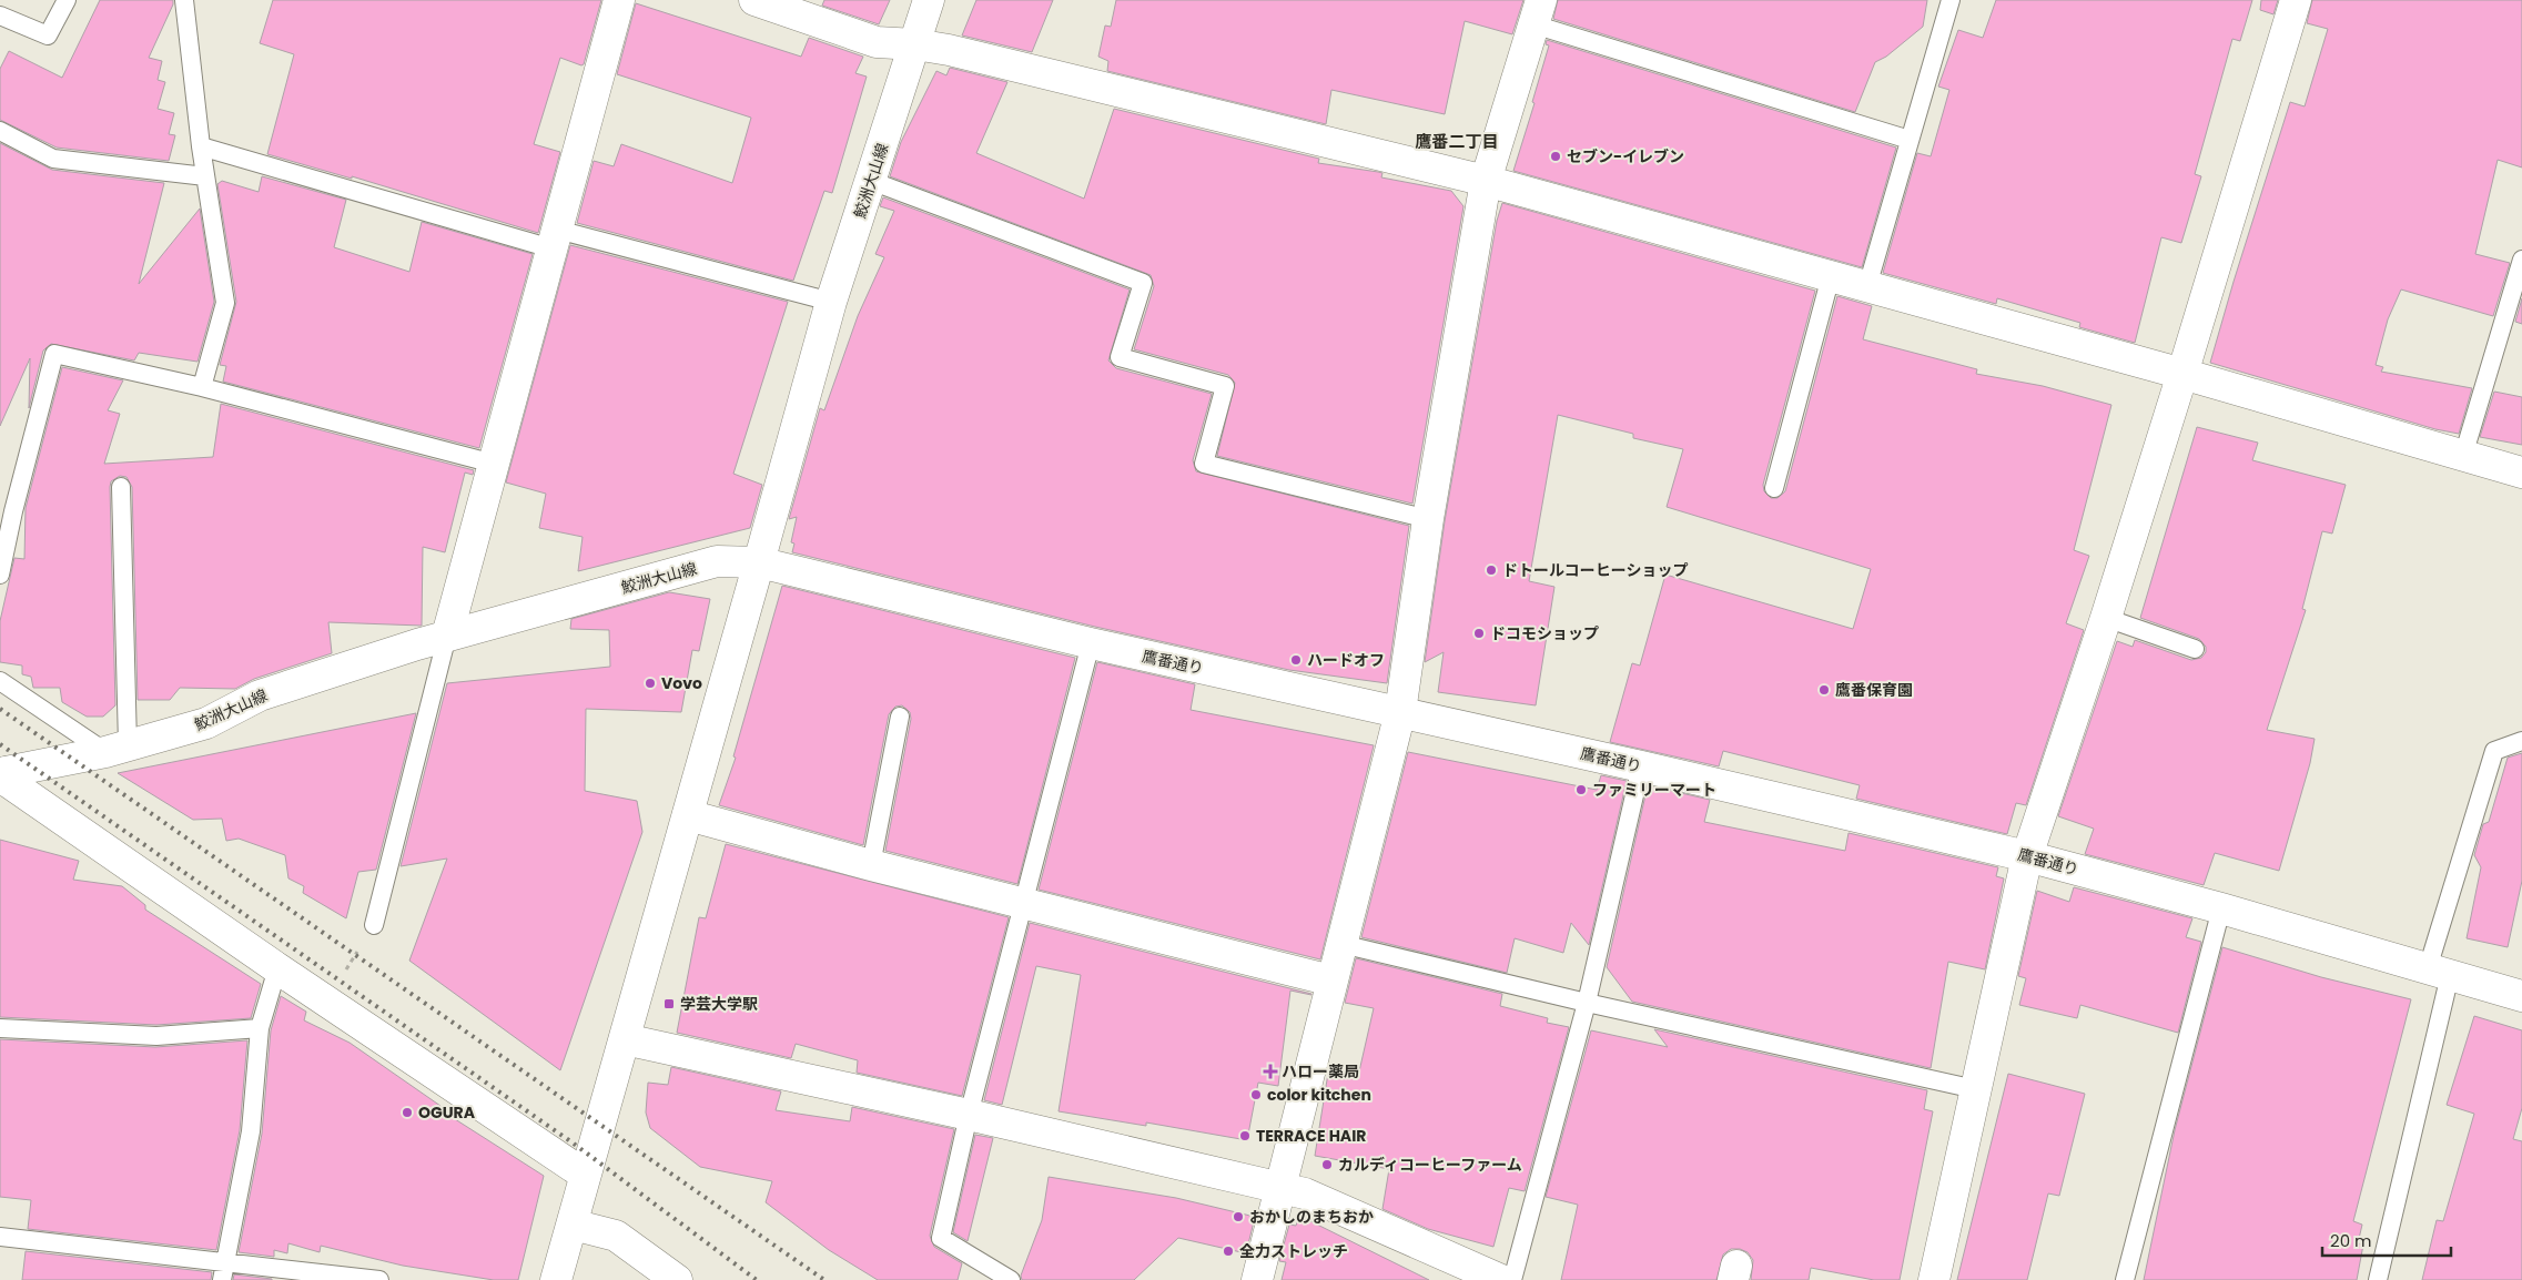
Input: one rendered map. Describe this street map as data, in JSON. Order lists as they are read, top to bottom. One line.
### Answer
{"streets":{"street":["鮫洲大山線","鷹番通り"]},"crossings":[["鮫洲大山線","鷹番通り"]],"districts":["鷹番二丁目"],"places":{"other":["セブン-イレブン","ドトールコーヒーショップ","ドコモショップ","ハードオフ","Vovo","鷹番保育園","ファミリーマート","color kitchen","OGURA","TERRACE HAIR","カルディコーヒーファーム","おかしのまちおか","全力ストレッチ"],"transit":["学芸大学駅"],"health":["ハロー薬局"]},"scale_bar":"20 m"}
